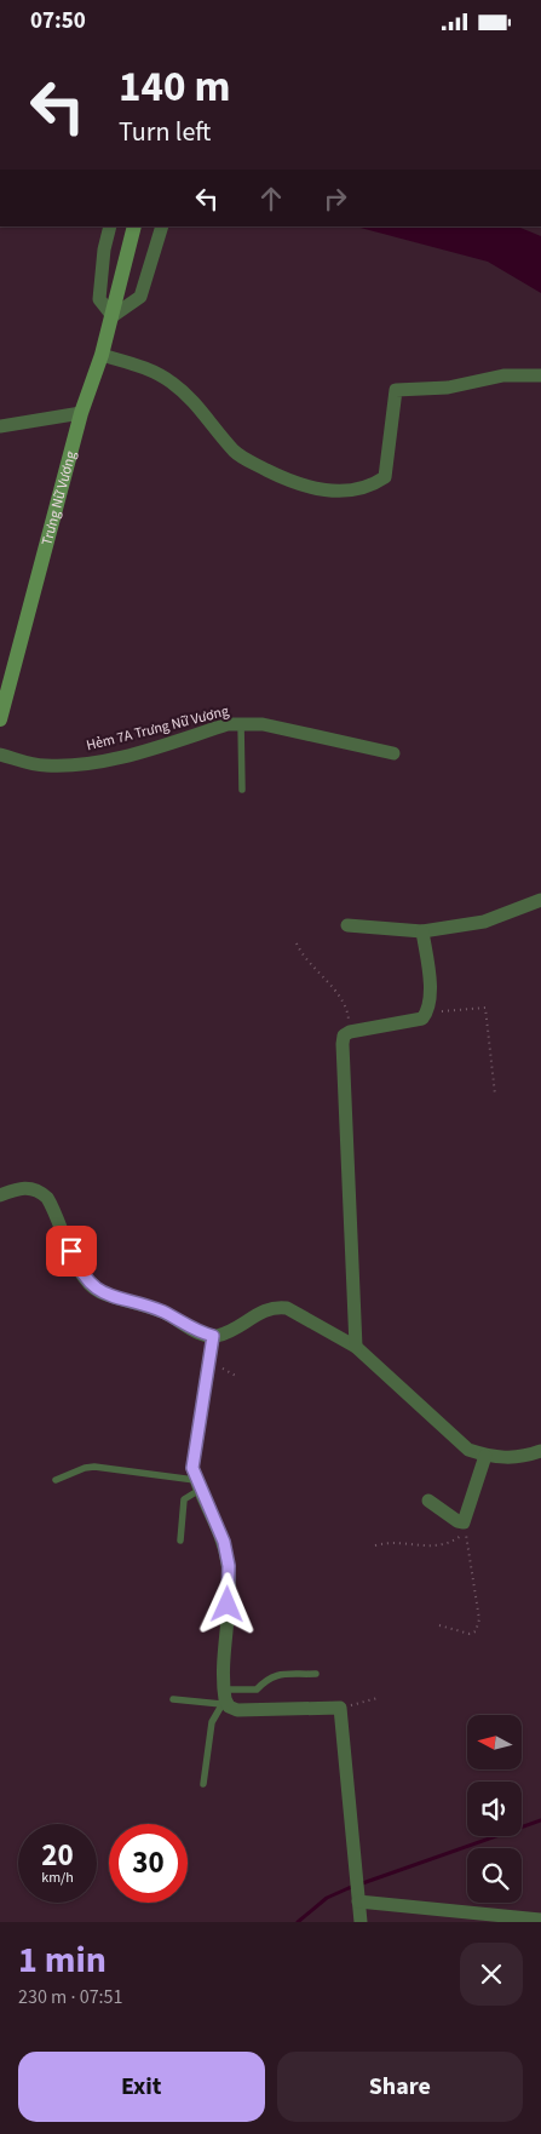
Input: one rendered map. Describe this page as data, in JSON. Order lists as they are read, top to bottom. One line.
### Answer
{"streets":{"main road":["Trưng Nữ Vương"],"street":["Hẻm 7A Trưng Nữ Vương"]},"north":"left","page":{"status":"07:50","turn":["140 m","Turn left"],"speed":"20 km/h","limit":"30","heading":["1 min","230 m · 07:51"],"buttons":["Exit","Share"]}}
